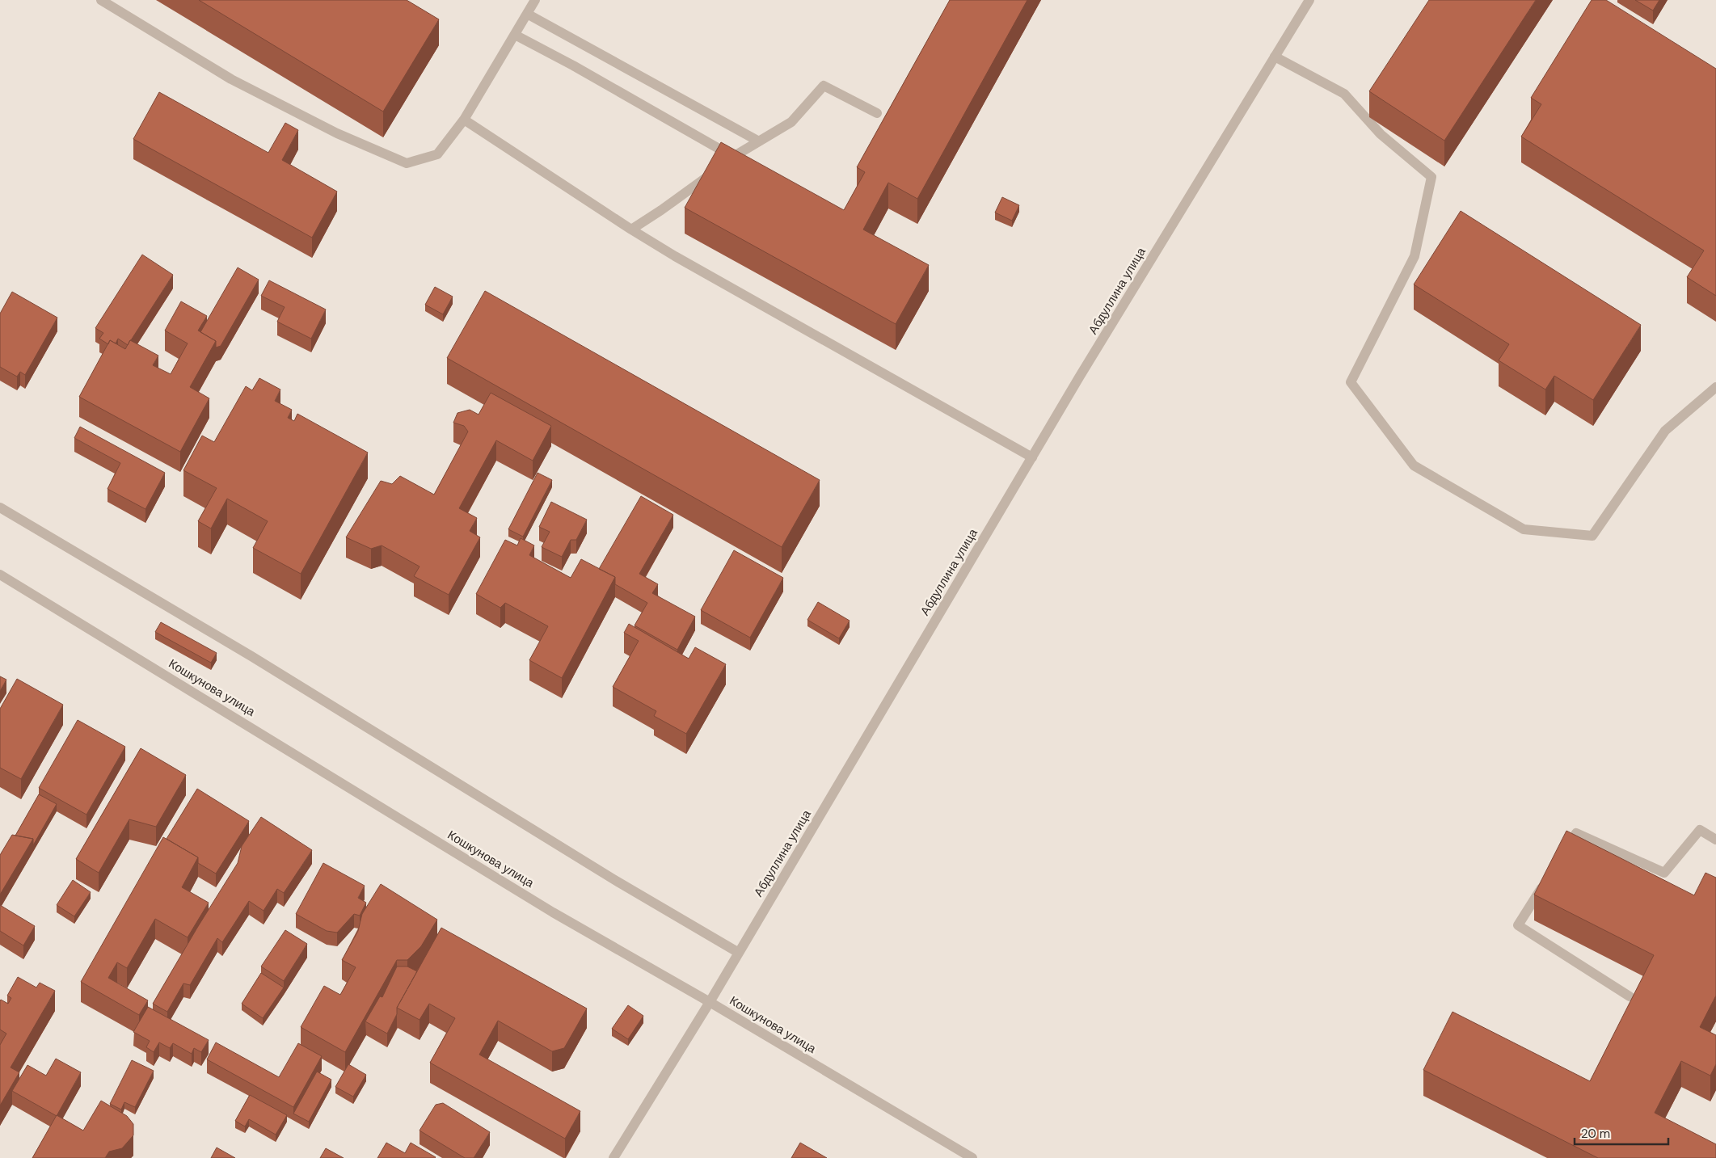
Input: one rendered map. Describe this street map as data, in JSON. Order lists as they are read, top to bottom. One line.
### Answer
{"streets":{"street":["Абдуллина улица","Кошкунова улица"]},"crossings":[["Абдуллина улица","Кошкунова улица"]],"scale_bar":"20 m"}
